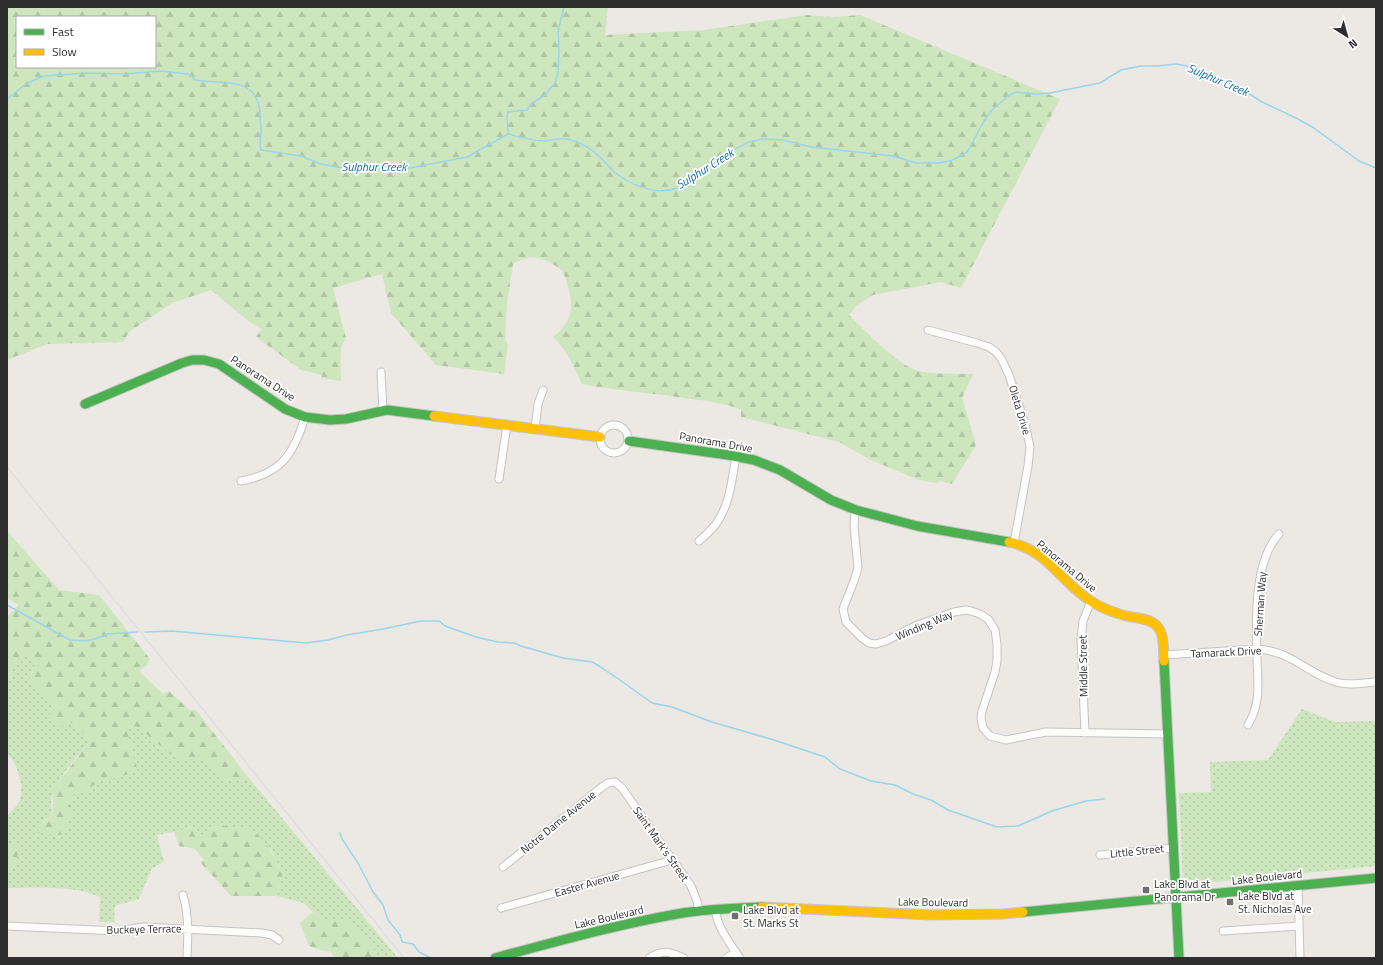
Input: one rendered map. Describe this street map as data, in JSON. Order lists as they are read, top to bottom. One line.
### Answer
{"streets":{"street":["Panorama Drive","Oleta Drive","Sherman Way","Winding Way","Tamarack Drive","Middle Street","Notre Dame Avenue","Saint Mark's Street","Little Street","Lake Boulevard","Easter Avenue","Buckeye Terrace"]},"crossings":[["Panorama Drive","Oleta Drive"],["Panorama Drive","Winding Way"],["Panorama Drive","Tamarack Drive"],["Panorama Drive","Middle Street"],["Panorama Drive","Little Street"],["Panorama Drive","Lake Boulevard"],["Sherman Way","Tamarack Drive"],["Winding Way","Middle Street"],["Notre Dame Avenue","Saint Mark's Street"],["Saint Mark's Street","Lake Boulevard"],["Saint Mark's Street","Easter Avenue"]],"water":["Sulphur Creek"],"places":{"transit":["Lake Blvd at Panorama Dr","Lake Blvd at St. Nicholas Ave","Lake Blvd at St. Marks St"]},"legend":["Fast","Slow"],"north":"bottom right"}
